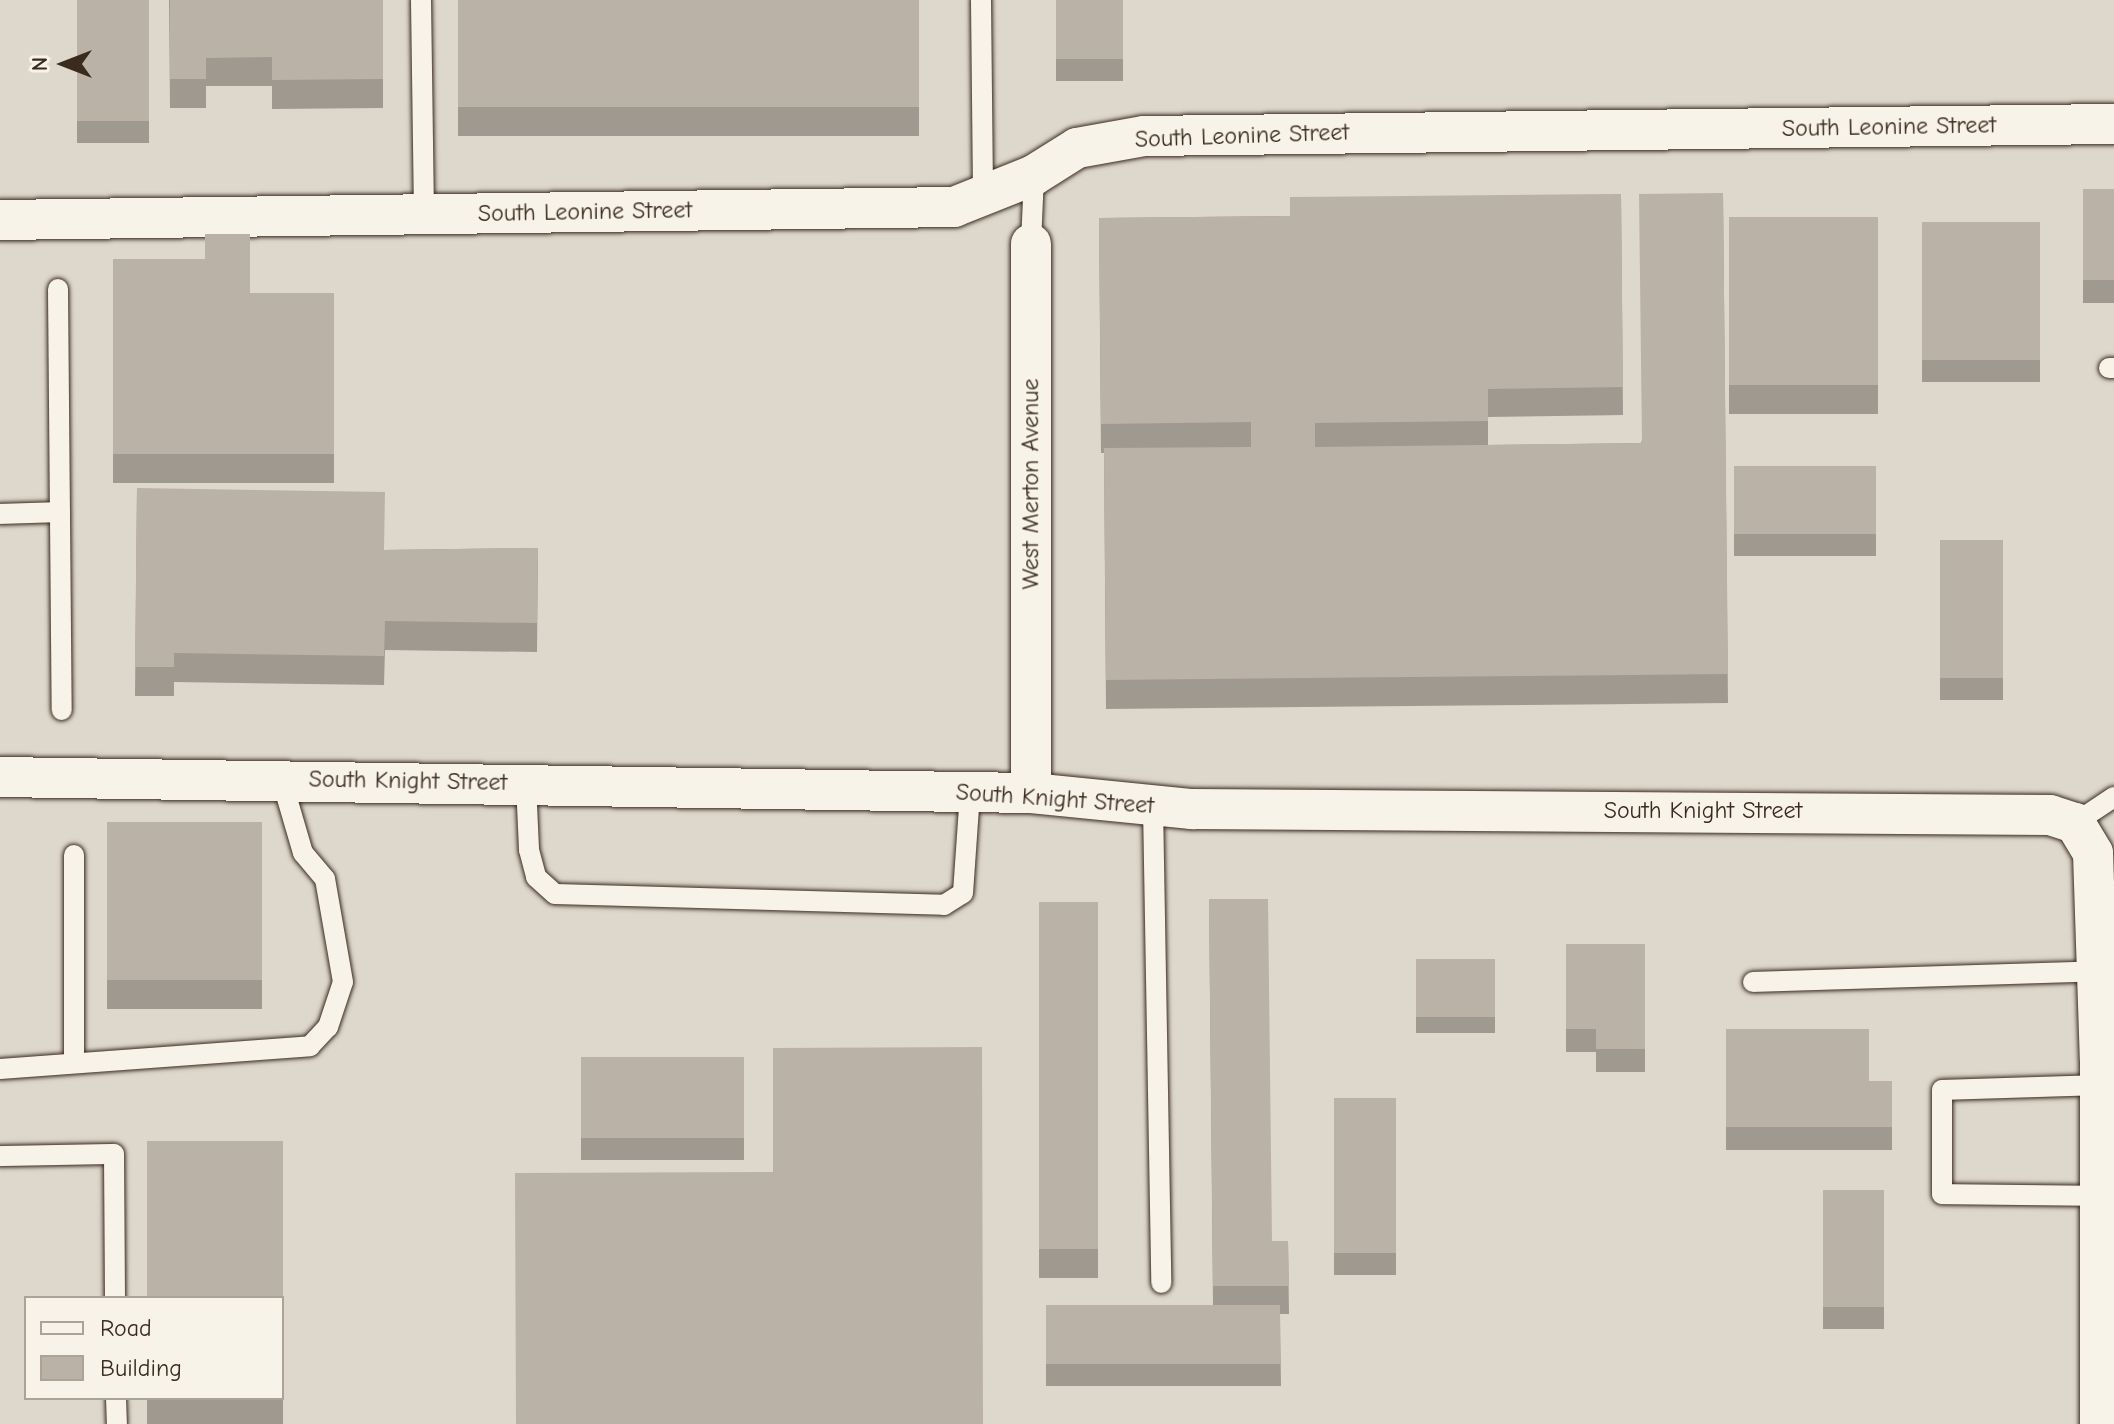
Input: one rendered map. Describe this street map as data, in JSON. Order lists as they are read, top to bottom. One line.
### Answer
{"streets":{"street":["South Leonine Street","West Merton Avenue","South Knight Street"]},"crossings":[["South Leonine Street","West Merton Avenue"],["West Merton Avenue","South Knight Street"]],"legend":["Road","Building"],"north":"left"}
